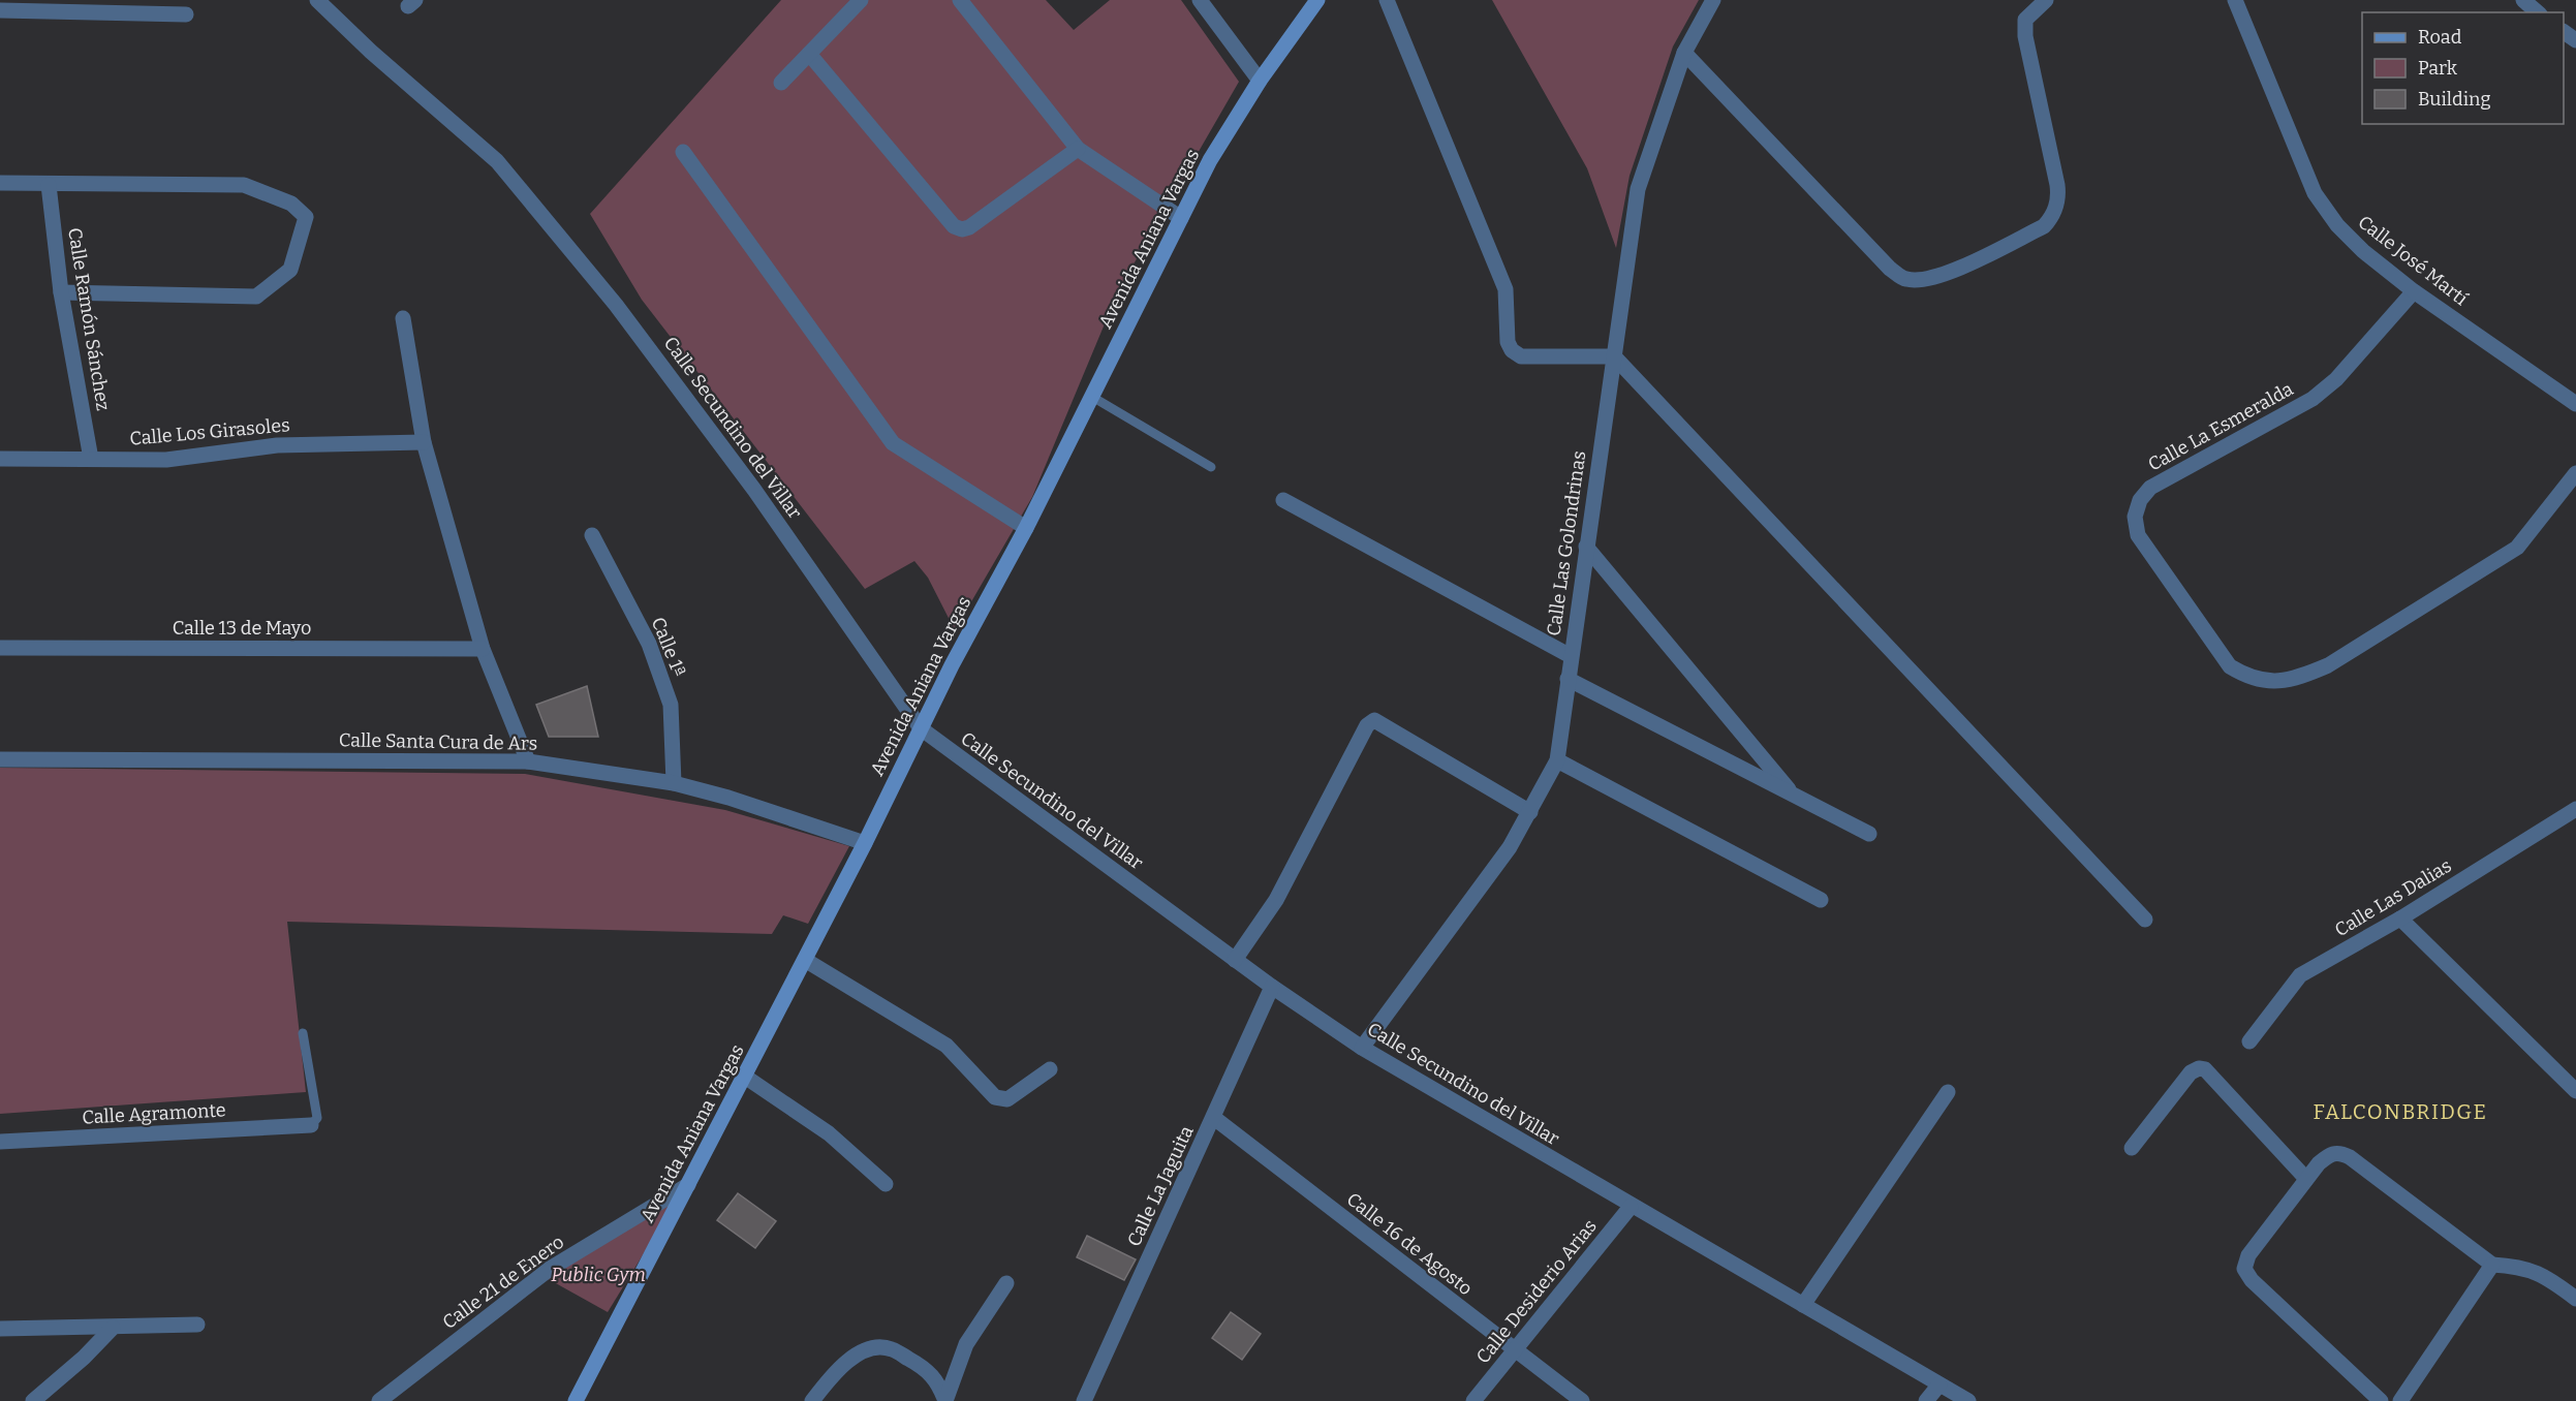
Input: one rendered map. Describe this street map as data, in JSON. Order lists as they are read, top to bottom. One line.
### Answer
{"streets":{"main road":["Avenida Aniana Vargas"],"street":["Calle José Martí","Calle Ramón Sánchez","Calle La Esmeralda","Calle Secundino del Villar","Calle Los Girasoles","Calle Las Golondrinas","Calle 13 de Mayo","Calle 1ª","Calle Santa Cura de Ars","Calle Las Dalias","Calle Agramonte","Calle La Jaguita","Calle 16 de Agosto","Calle 21 de Enero","Calle Desiderio Arias"]},"crossings":[["Avenida Aniana Vargas","Calle Secundino del Villar"],["Avenida Aniana Vargas","Calle Santa Cura de Ars"],["Avenida Aniana Vargas","Calle 21 de Enero"],["Calle José Martí","Calle La Esmeralda"],["Calle Ramón Sánchez","Calle Los Girasoles"],["Calle Secundino del Villar","Calle Las Golondrinas"],["Calle Secundino del Villar","Calle La Jaguita"],["Calle Secundino del Villar","Calle Desiderio Arias"],["Calle 1ª","Calle Santa Cura de Ars"],["Calle La Jaguita","Calle 16 de Agosto"],["Calle 16 de Agosto","Calle Desiderio Arias"]],"districts":["FALCONBRIDGE"],"parks":["Public Gym"],"legend":["Road","Park","Building"]}
